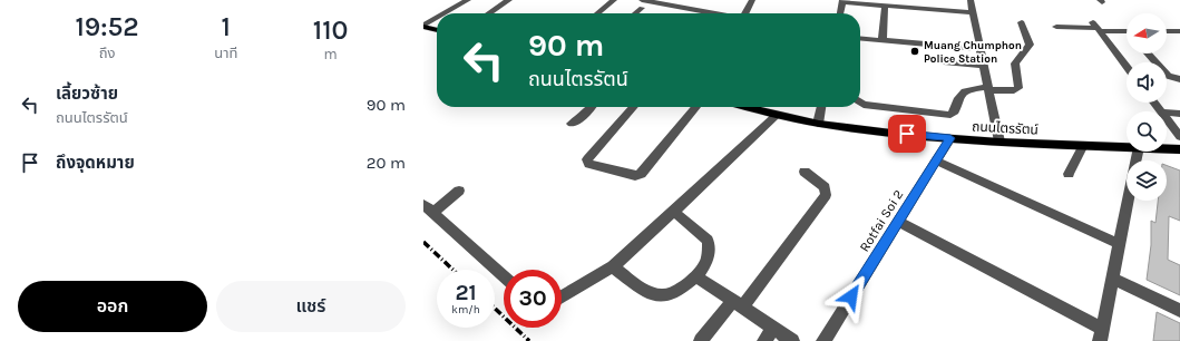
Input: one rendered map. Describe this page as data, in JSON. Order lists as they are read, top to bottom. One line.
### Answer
{"streets":{"main road":["ถนนไตรรัตน์"],"street":["Rotfai Soi 2"]},"crossings":[["ถนนไตรรัตน์","Rotfai Soi 2"]],"places":["Muang Chumphon Police Station"],"north":"left","page":{"eta":["19:52","ถึง","1","นาที","110","m"],"turn":["90 m","ถนนไตรรัตน์"],"list":[{"name":"เลี้ยวซ้าย","note":"ถนนไตรรัตน์","value":"90 m"},{"name":"ถึงจุดหมาย","value":"20 m"}],"speed":"21 km/h","limit":"30","buttons":["ออก","แชร์"]}}
